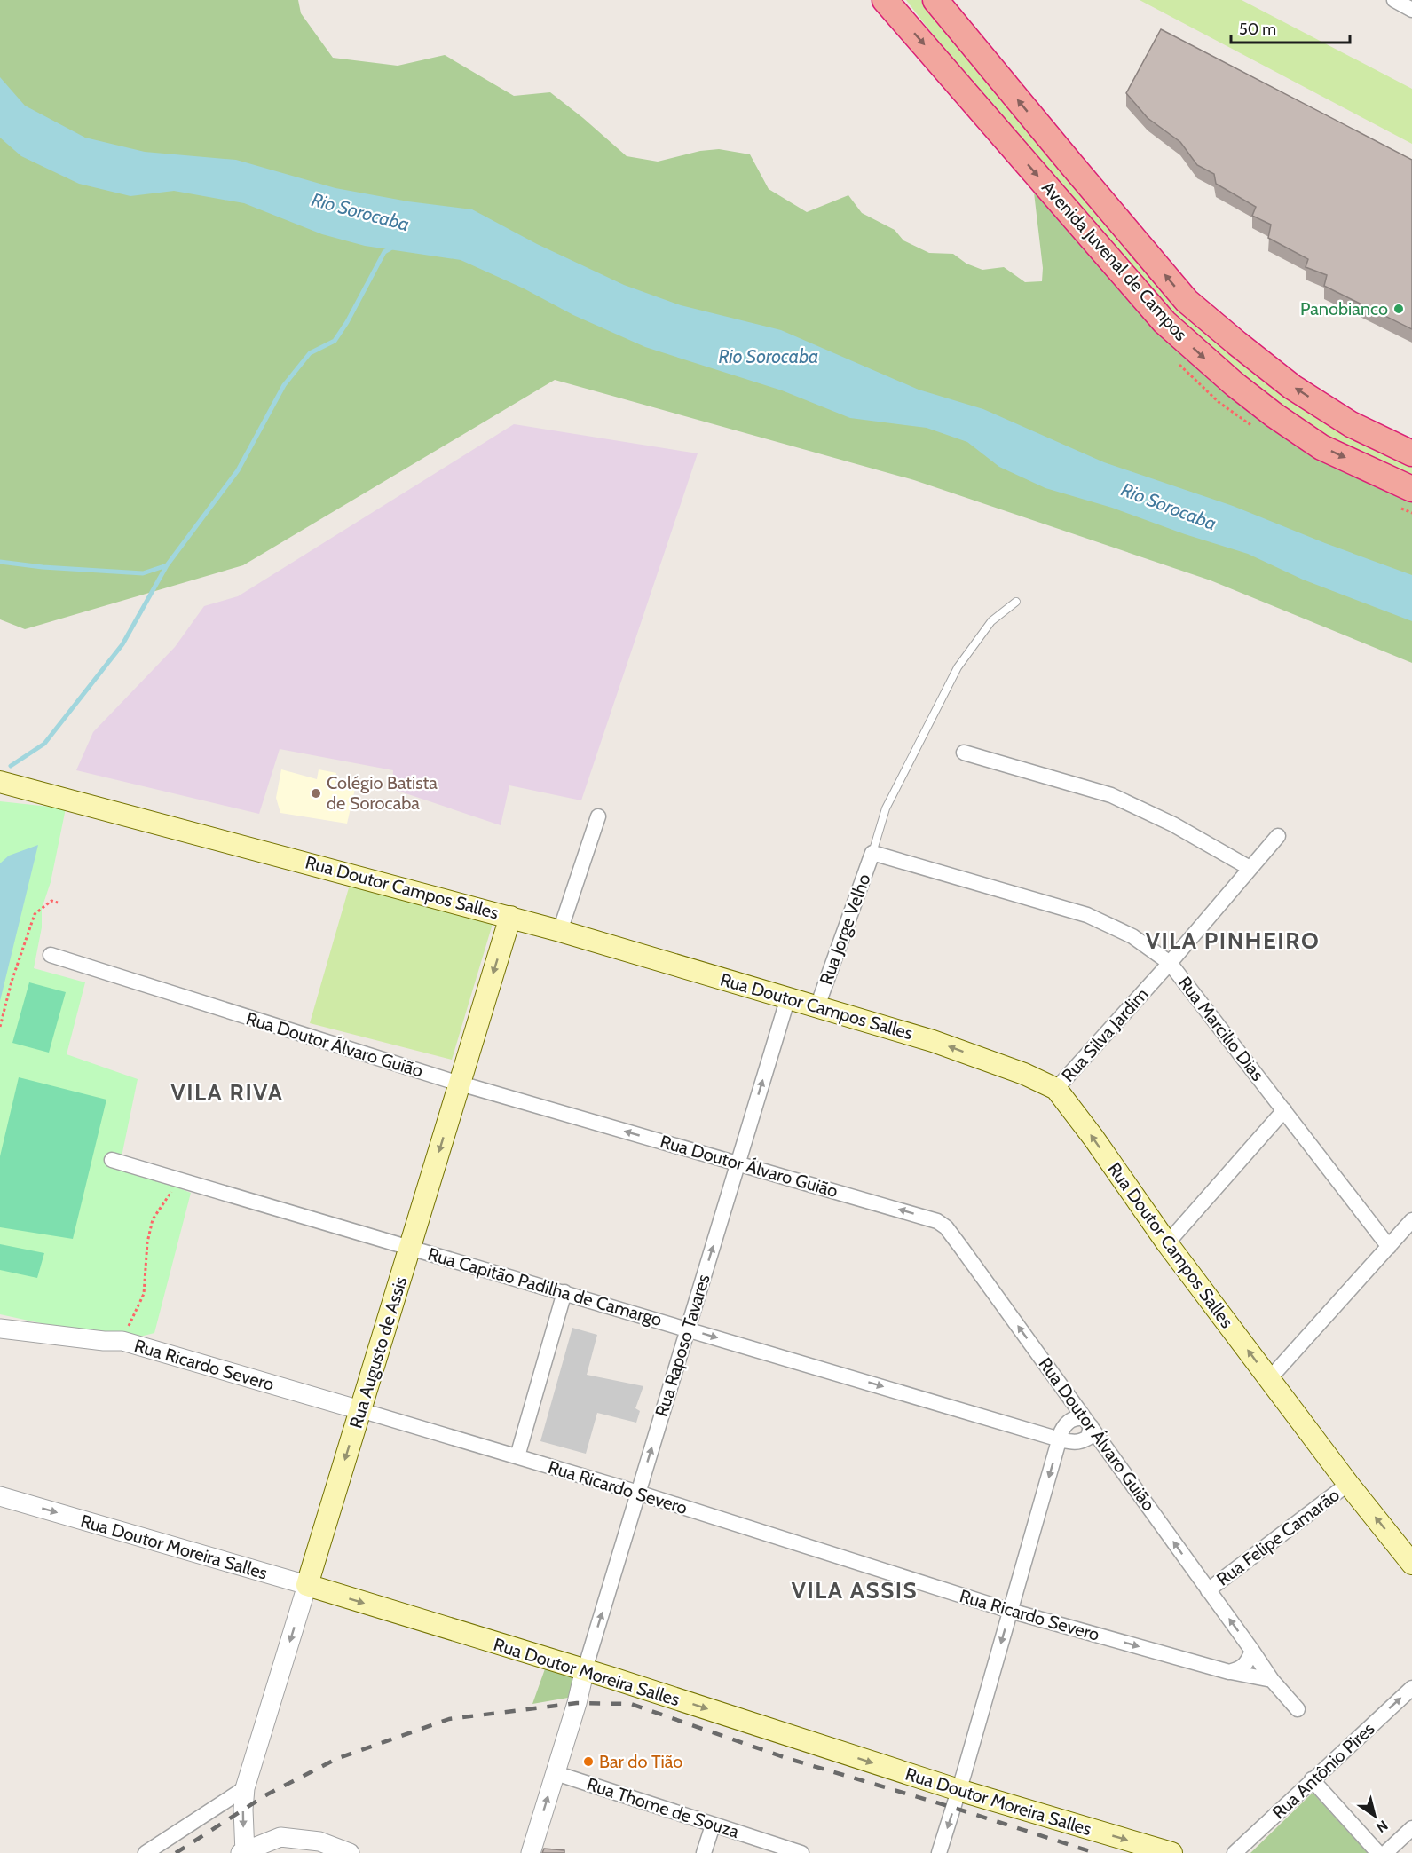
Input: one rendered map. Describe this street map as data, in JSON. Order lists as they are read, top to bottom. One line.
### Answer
{"streets":{"highway":["Avenida Juvenal de Campos"],"main road":["Rua Doutor Campos Salles","Rua Augusto de Assis","Rua Doutor Moreira Salles"],"street":["Rua Jorge Velho","Rua Marcilio Dias","Rua Silva Jardim","Rua Doutor Álvaro Guião","Rua Capitão Padilha de Camargo","Rua Raposo Tavares","Rua Ricardo Severo","Rua Felipe Camarão","Rua Antônio Pires","Rua Thome de Souza"]},"crossings":[["Rua Doutor Campos Salles","Rua Jorge Velho"],["Rua Doutor Campos Salles","Rua Silva Jardim"],["Rua Doutor Campos Salles","Rua Raposo Tavares"],["Rua Doutor Campos Salles","Rua Augusto de Assis"],["Rua Doutor Campos Salles","Rua Felipe Camarão"],["Rua Jorge Velho","Rua Marcilio Dias"],["Rua Marcilio Dias","Rua Silva Jardim"],["Rua Doutor Álvaro Guião","Rua Capitão Padilha de Camargo"],["Rua Doutor Álvaro Guião","Rua Raposo Tavares"],["Rua Doutor Álvaro Guião","Rua Augusto de Assis"],["Rua Doutor Álvaro Guião","Rua Ricardo Severo"],["Rua Doutor Álvaro Guião","Rua Felipe Camarão"],["Rua Capitão Padilha de Camargo","Rua Raposo Tavares"],["Rua Capitão Padilha de Camargo","Rua Augusto de Assis"],["Rua Raposo Tavares","Rua Ricardo Severo"],["Rua Raposo Tavares","Rua Doutor Moreira Salles"],["Rua Raposo Tavares","Rua Thome de Souza"],["Rua Augusto de Assis","Rua Ricardo Severo"],["Rua Augusto de Assis","Rua Doutor Moreira Salles"]],"one_way":["Rua Doutor Campos Salles","Rua Doutor Álvaro Guião","Rua Capitão Padilha de Camargo","Rua Raposo Tavares","Rua Augusto de Assis","Rua Doutor Moreira Salles"],"districts":["VILA PINHEIRO","VILA RIVA","VILA ASSIS"],"water":["Rio Sorocaba"],"places":["Panobianco","Colégio Batista de Sorocaba","Bar do Tião"],"scale_bar":"50 m","north":"bottom right"}
